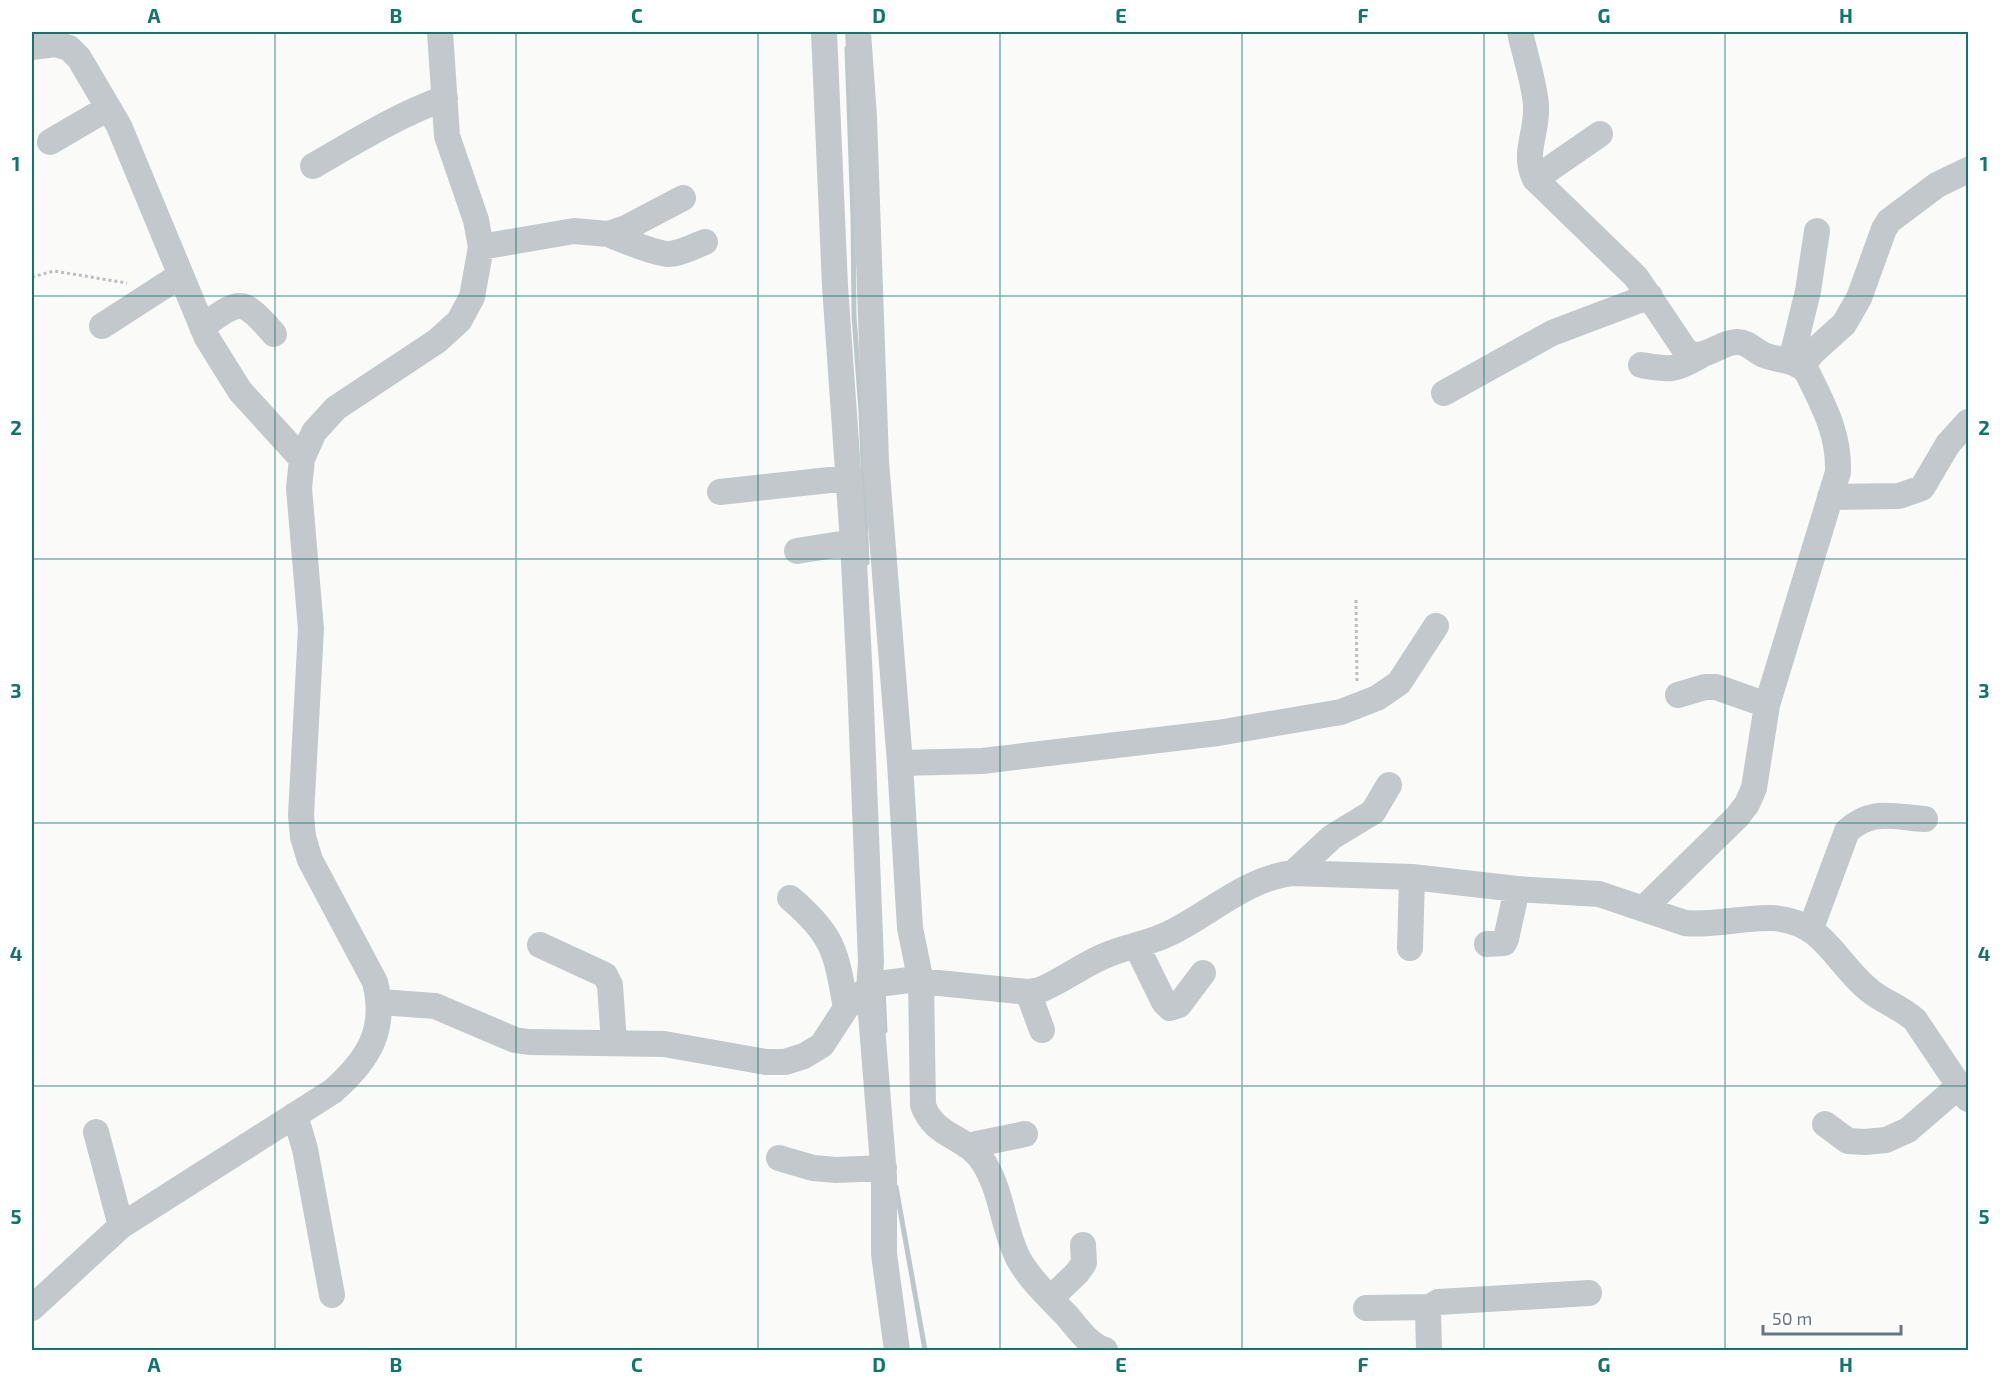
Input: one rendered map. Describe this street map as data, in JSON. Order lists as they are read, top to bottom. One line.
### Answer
{"scale_bar":"50 m","grid":{"columns":["A","B","C","D","E","F","G","H"],"rows":["1","2","3","4","5"]}}
